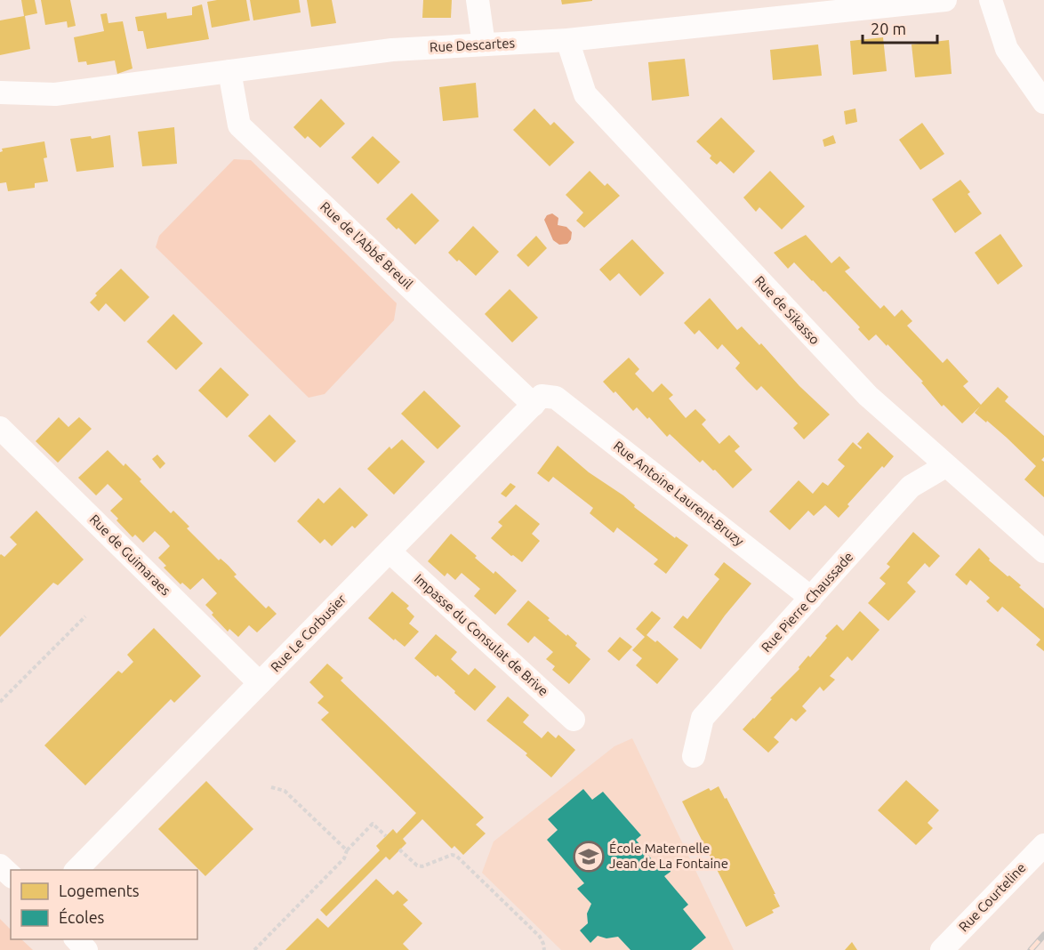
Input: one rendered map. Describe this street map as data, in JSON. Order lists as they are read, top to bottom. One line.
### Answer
{"streets":{"street":["Rue Descartes","Rue de l'Abbé Breuil","Rue de Sikasso","Rue Antoine Laurent-Bruzy","Rue de Guimaraes","Rue Pierre Chaussade","Rue Le Corbusier","Impasse du Consulat de Brive","Rue Courteline"]},"crossings":[["Rue Descartes","Rue de l'Abbé Breuil"],["Rue Descartes","Rue de Sikasso"],["Rue de l'Abbé Breuil","Rue Antoine Laurent-Bruzy"],["Rue de l'Abbé Breuil","Rue Le Corbusier"],["Rue de Sikasso","Rue Pierre Chaussade"],["Rue Antoine Laurent-Bruzy","Rue Pierre Chaussade"],["Rue Antoine Laurent-Bruzy","Rue Le Corbusier"],["Rue de Guimaraes","Rue Le Corbusier"],["Rue Le Corbusier","Impasse du Consulat de Brive"]],"places":{"school or university":["École Maternelle Jean de La Fontaine"]},"legend":["Logements","Écoles"],"scale_bar":"20 m"}
